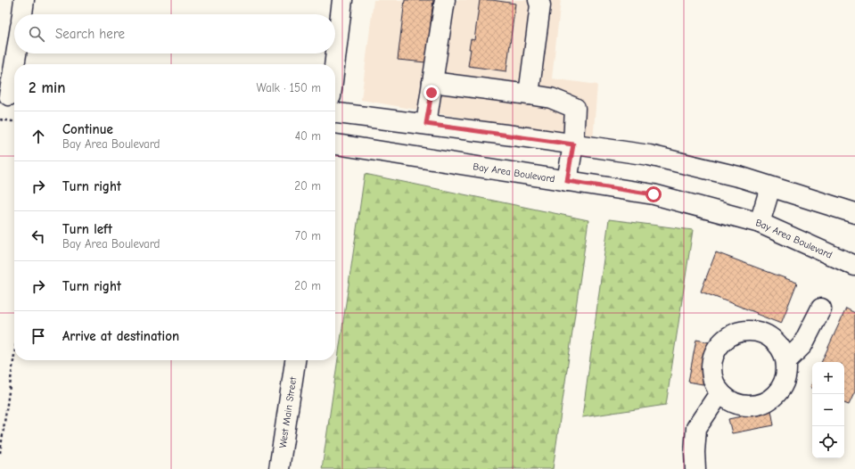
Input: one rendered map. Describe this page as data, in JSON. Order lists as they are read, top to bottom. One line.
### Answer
{"streets":{"main road":["Bay Area Boulevard","West Main Street"]},"page":{"search":"Search here","heading":["2 min","Walk · 150 m"],"list":[["Continue","Bay Area Boulevard","40 m"],["Turn right","20 m"],["Turn left","Bay Area Boulevard","70 m"],["Turn right","20 m"],"Arrive at destination"],"map_buttons":["+","−"]}}
